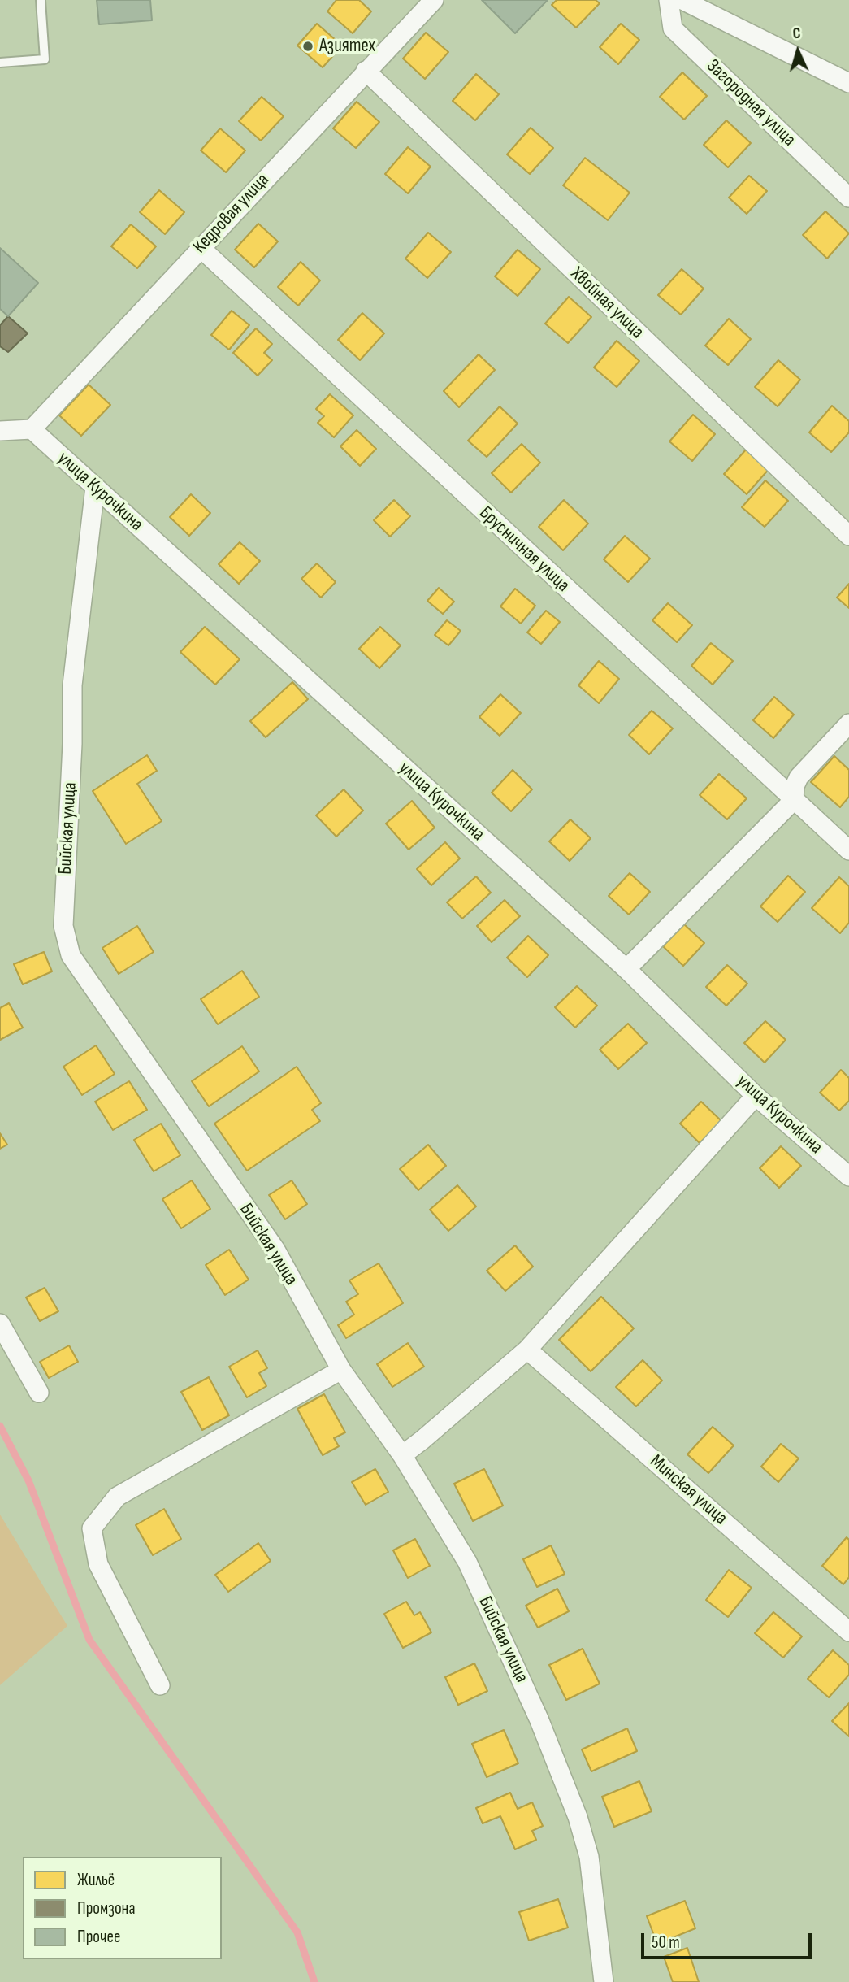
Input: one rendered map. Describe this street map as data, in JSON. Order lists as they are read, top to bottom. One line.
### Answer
{"streets":{"street":["Загородная улица","Кедровая улица","Хвойная улица","улица Курочкина","Брусничная улица","Бийская улица","Минская улица"]},"crossings":[["Кедровая улица","Хвойная улица"],["Кедровая улица","улица Курочкина"],["Кедровая улица","Брусничная улица"],["улица Курочкина","Бийская улица"]],"places":["Азиятех"],"legend":["Жильё","Промзона","Прочее"],"scale_bar":"50 m","north":"top"}
